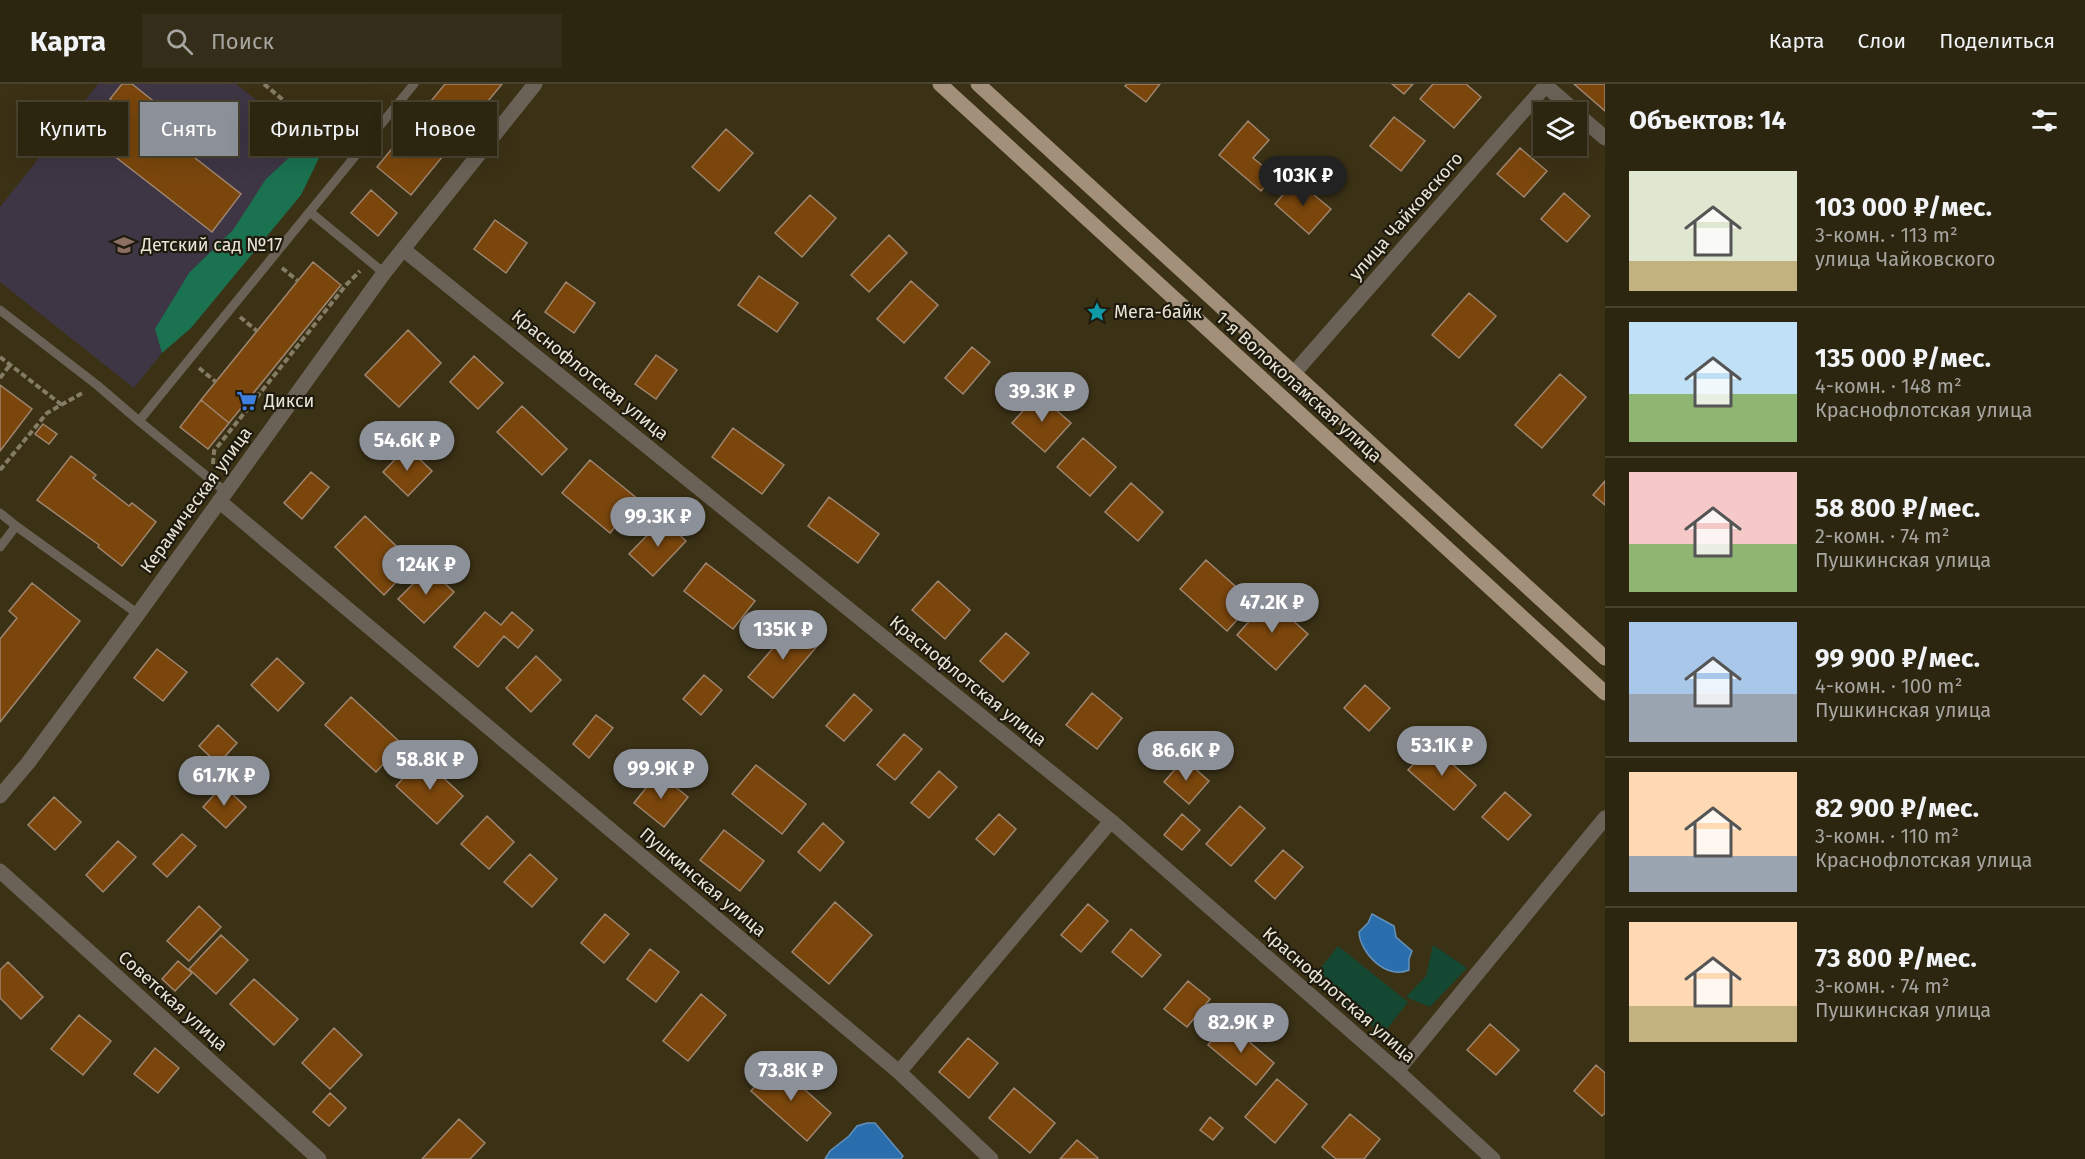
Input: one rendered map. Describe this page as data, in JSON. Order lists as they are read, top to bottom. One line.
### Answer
{"streets":{"main road":["1-я Волоколамская улица"],"street":["улица Чайковского","Краснофлотская улица","Керамическая улица","Пушкинская улица","Советская улица"]},"crossings":[["улица Чайковского","1-я Волоколамская улица"],["Краснофлотская улица","Керамическая улица"],["Керамическая улица","Пушкинская улица"]],"places":{"school or university":["Детский сад №17"],"place":["Мега-байк"],"supermarket":["Дикси"]},"page":{"header":"Карта","search":"Поиск","nav":["Карта","Слои","Поделиться"],"heading":"Объектов: 14","chip":["Купить","Снять","Фильтры","Новое"],"price":["103K ₽","39.3K ₽","54.6K ₽","99.3K ₽","124K ₽","47.2K ₽","135K ₽","53.1K ₽","86.6K ₽","58.8K ₽","99.9K ₽","61.7K ₽","82.9K ₽","73.8K ₽"],"list":[{"name":"103 000 ₽/мес.","note":"3-комн. · 113 m² · улица Чайковского"},{"name":"135 000 ₽/мес.","note":"4-комн. · 148 m² · Краснофлотская улица"},{"name":"58 800 ₽/мес.","note":"2-комн. · 74 m² · Пушкинская улица"},{"name":"99 900 ₽/мес.","note":"4-комн. · 100 m² · Пушкинская улица"},{"name":"82 900 ₽/мес.","note":"3-комн. · 110 m² · Краснофлотская улица"},{"name":"73 800 ₽/мес.","note":"3-комн. · 74 m² · Пушкинская улица"}]}}
